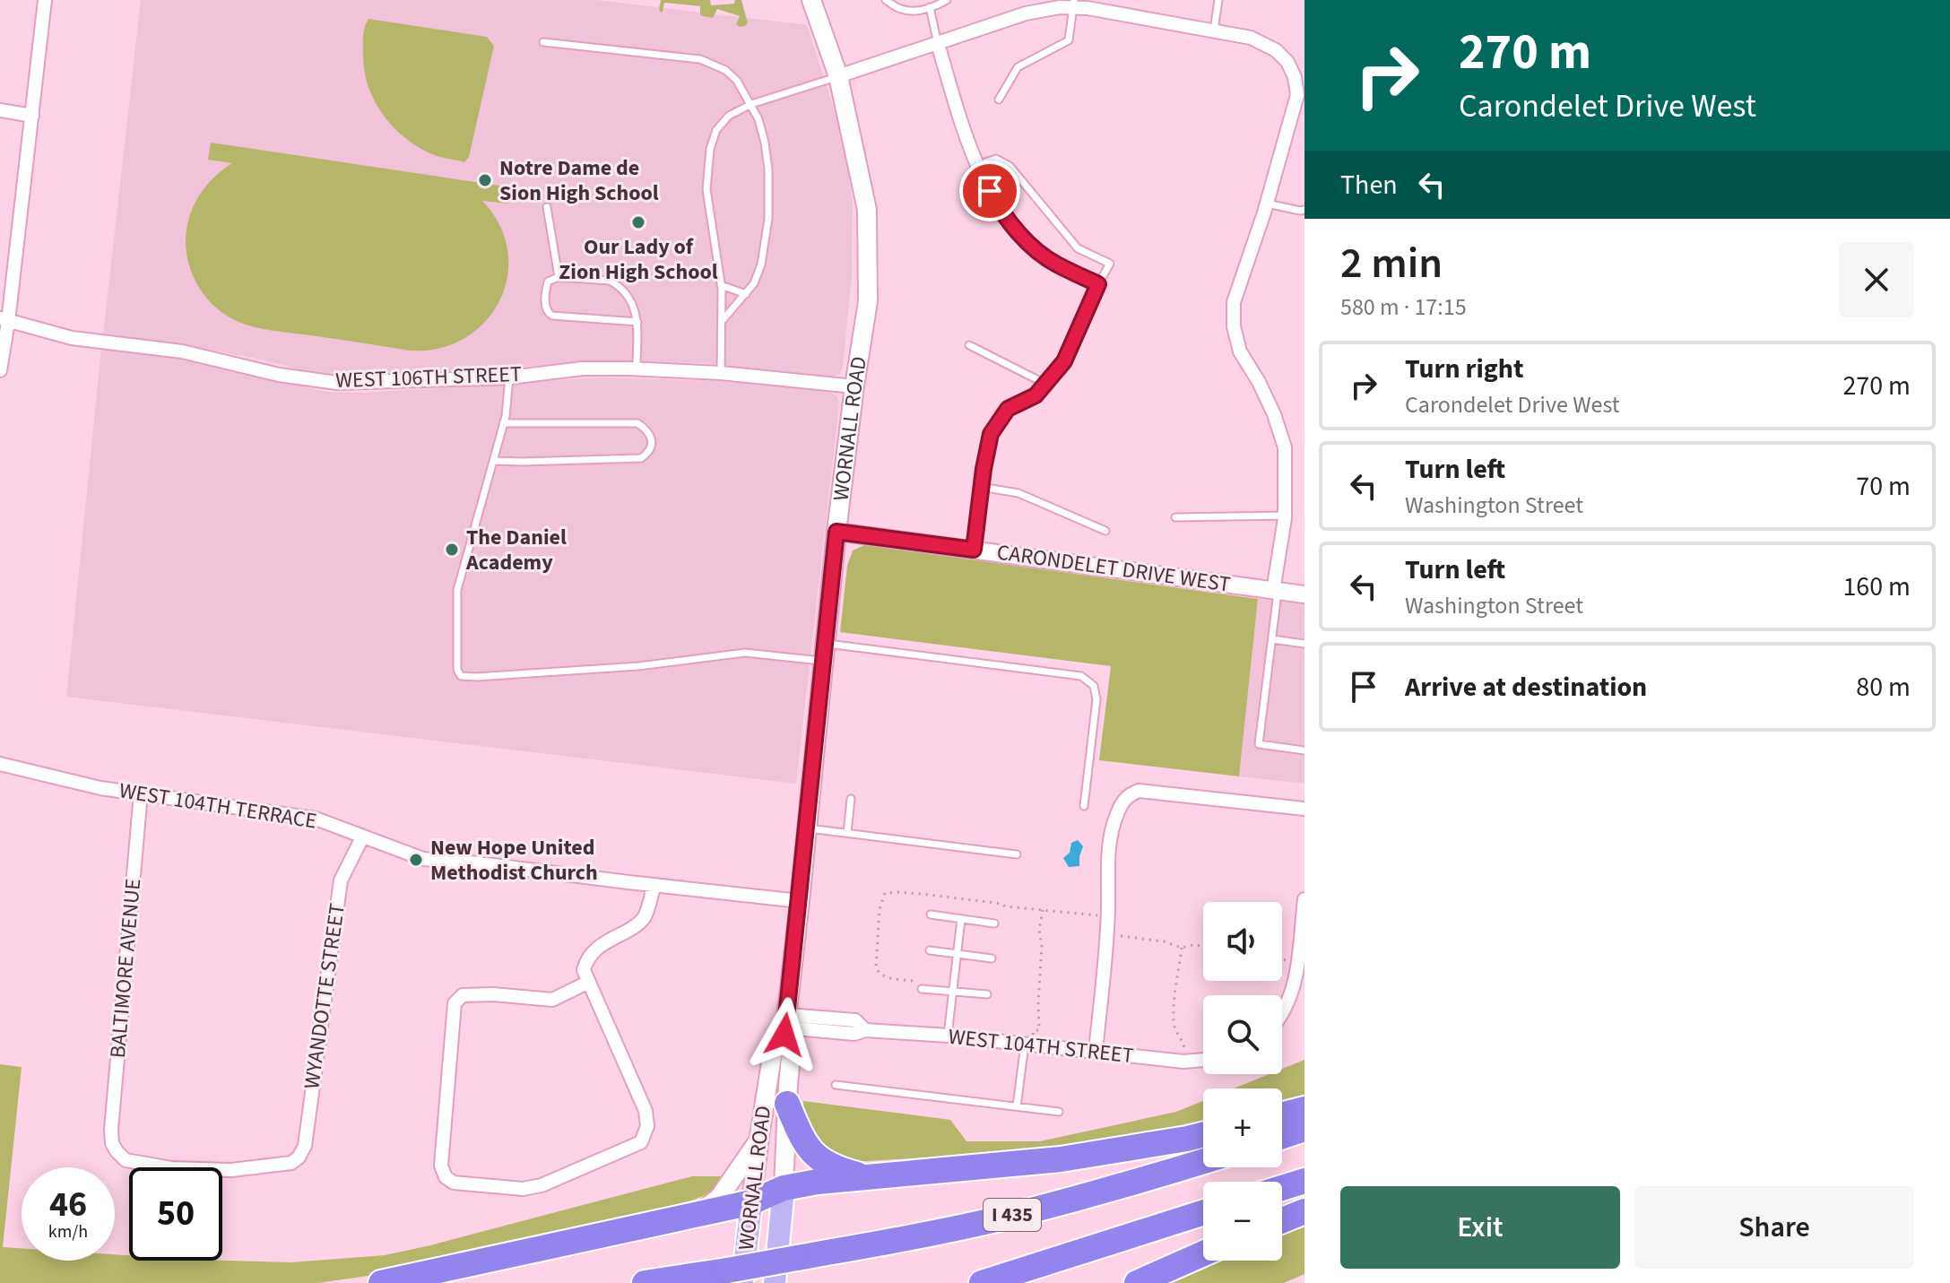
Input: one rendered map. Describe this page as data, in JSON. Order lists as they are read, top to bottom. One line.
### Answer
{"streets":{"highway":["I 435"],"main road":["WORNALL ROAD"],"street":["WEST 106TH STREET","CARONDELET DRIVE WEST","WEST 104TH TERRACE","BALTIMORE AVENUE","WYANDOTTE STREET","WEST 104TH STREET"]},"crossings":[["WEST 106TH STREET","WORNALL ROAD"],["WORNALL ROAD","CARONDELET DRIVE WEST"],["WORNALL ROAD","WEST 104TH TERRACE"],["WORNALL ROAD","WEST 104TH STREET"],["WORNALL ROAD","I 435"],["WEST 104TH TERRACE","BALTIMORE AVENUE"],["WEST 104TH TERRACE","WYANDOTTE STREET"],["BALTIMORE AVENUE","WYANDOTTE STREET"]],"places":["Notre Dame de Sion High School","Our Lady of Zion High School","The Daniel Academy","New Hope United Methodist Church"],"page":{"turn":["270 m","Carondelet Drive West"],"then":"Then","heading":["2 min","580 m · 17:15"],"list":[{"name":"Turn right","note":"Carondelet Drive West","value":"270 m"},{"name":"Turn left","note":"Washington Street","value":"70 m"},{"name":"Turn left","note":"Washington Street","value":"160 m"},{"name":"Arrive at destination","value":"80 m"}],"map_buttons":["+","−"],"speed":"46 km/h","limit":"50","buttons":["Exit","Share"]}}
